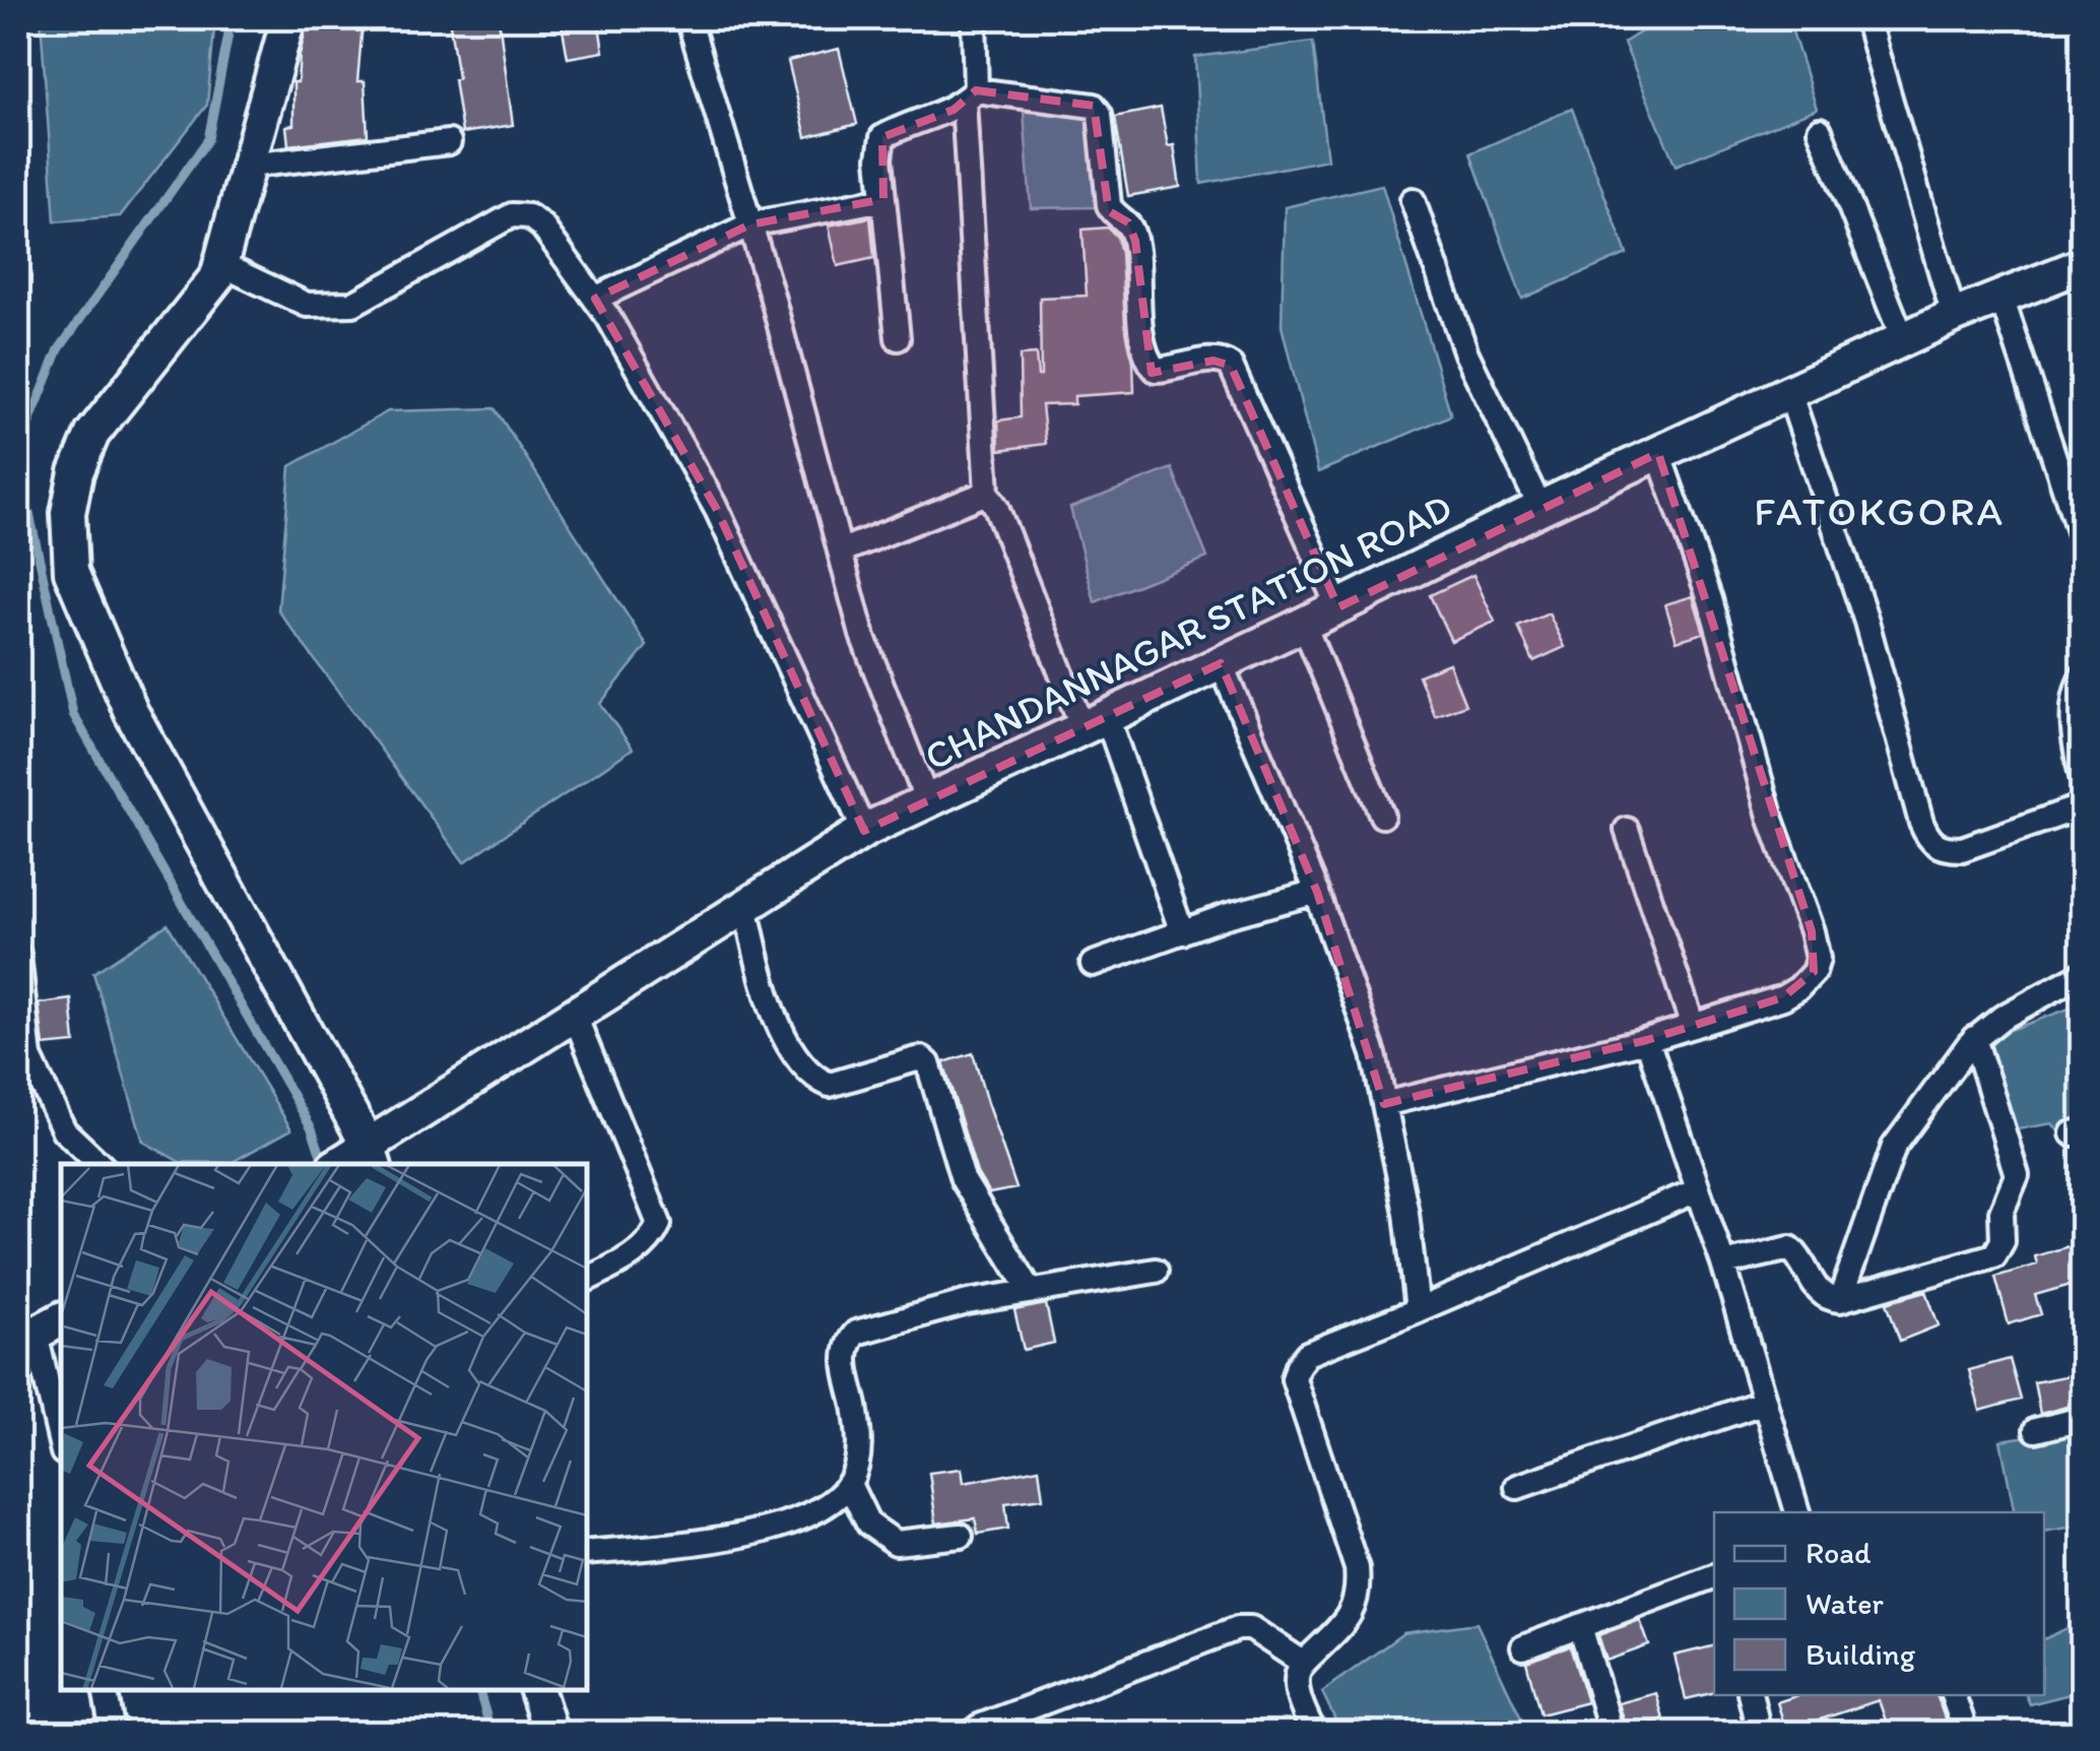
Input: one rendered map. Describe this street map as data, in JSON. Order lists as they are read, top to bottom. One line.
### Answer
{"streets":{"main road":["CHANDANNAGAR STATION ROAD"]},"districts":["FATOKGORA"],"legend":["Road","Water","Building"]}
